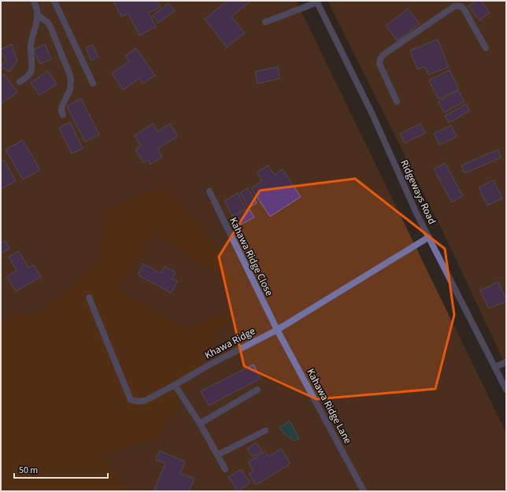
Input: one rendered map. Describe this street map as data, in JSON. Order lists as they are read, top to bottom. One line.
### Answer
{"streets":{"street":["Ridgeways Road","Kahawa Ridge Close","Khawa Ridge","Kahawa Ridge Lane"]},"crossings":[["Ridgeways Road","Khawa Ridge"],["Kahawa Ridge Close","Khawa Ridge"],["Kahawa Ridge Close","Kahawa Ridge Lane"],["Khawa Ridge","Kahawa Ridge Lane"]],"scale_bar":"50 m"}
